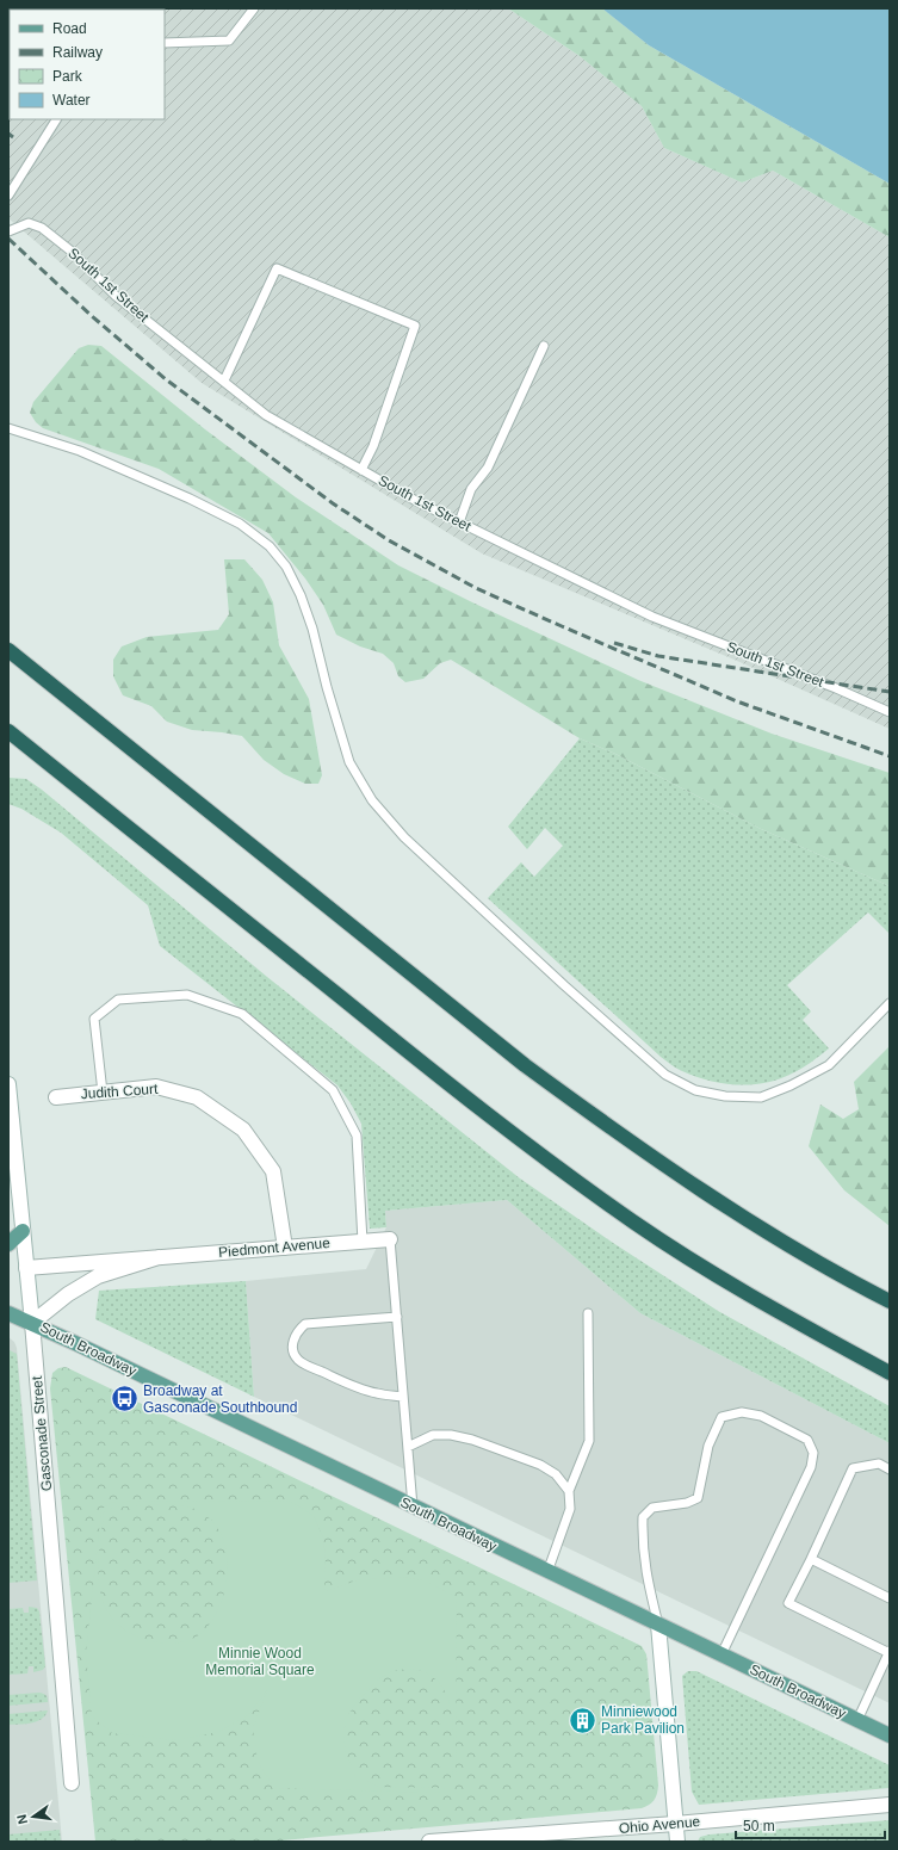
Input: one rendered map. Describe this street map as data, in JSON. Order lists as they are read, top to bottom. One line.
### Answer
{"streets":{"main road":["South Broadway"],"street":["Judith Court","Piedmont Avenue","Gasconade Street","Ohio Avenue"],"lane":["South 1st Street"]},"crossings":[["Judith Court","Piedmont Avenue"],["Piedmont Avenue","South Broadway"],["Piedmont Avenue","Gasconade Street"],["South Broadway","Gasconade Street"]],"parks":["Minnie Wood Memorial Square"],"places":{"bus stop":["Broadway at Gasconade Southbound"],"building":["Minniewood Park Pavilion"]},"legend":["Road","Railway","Park","Water"],"scale_bar":"50 m","north":"left"}
